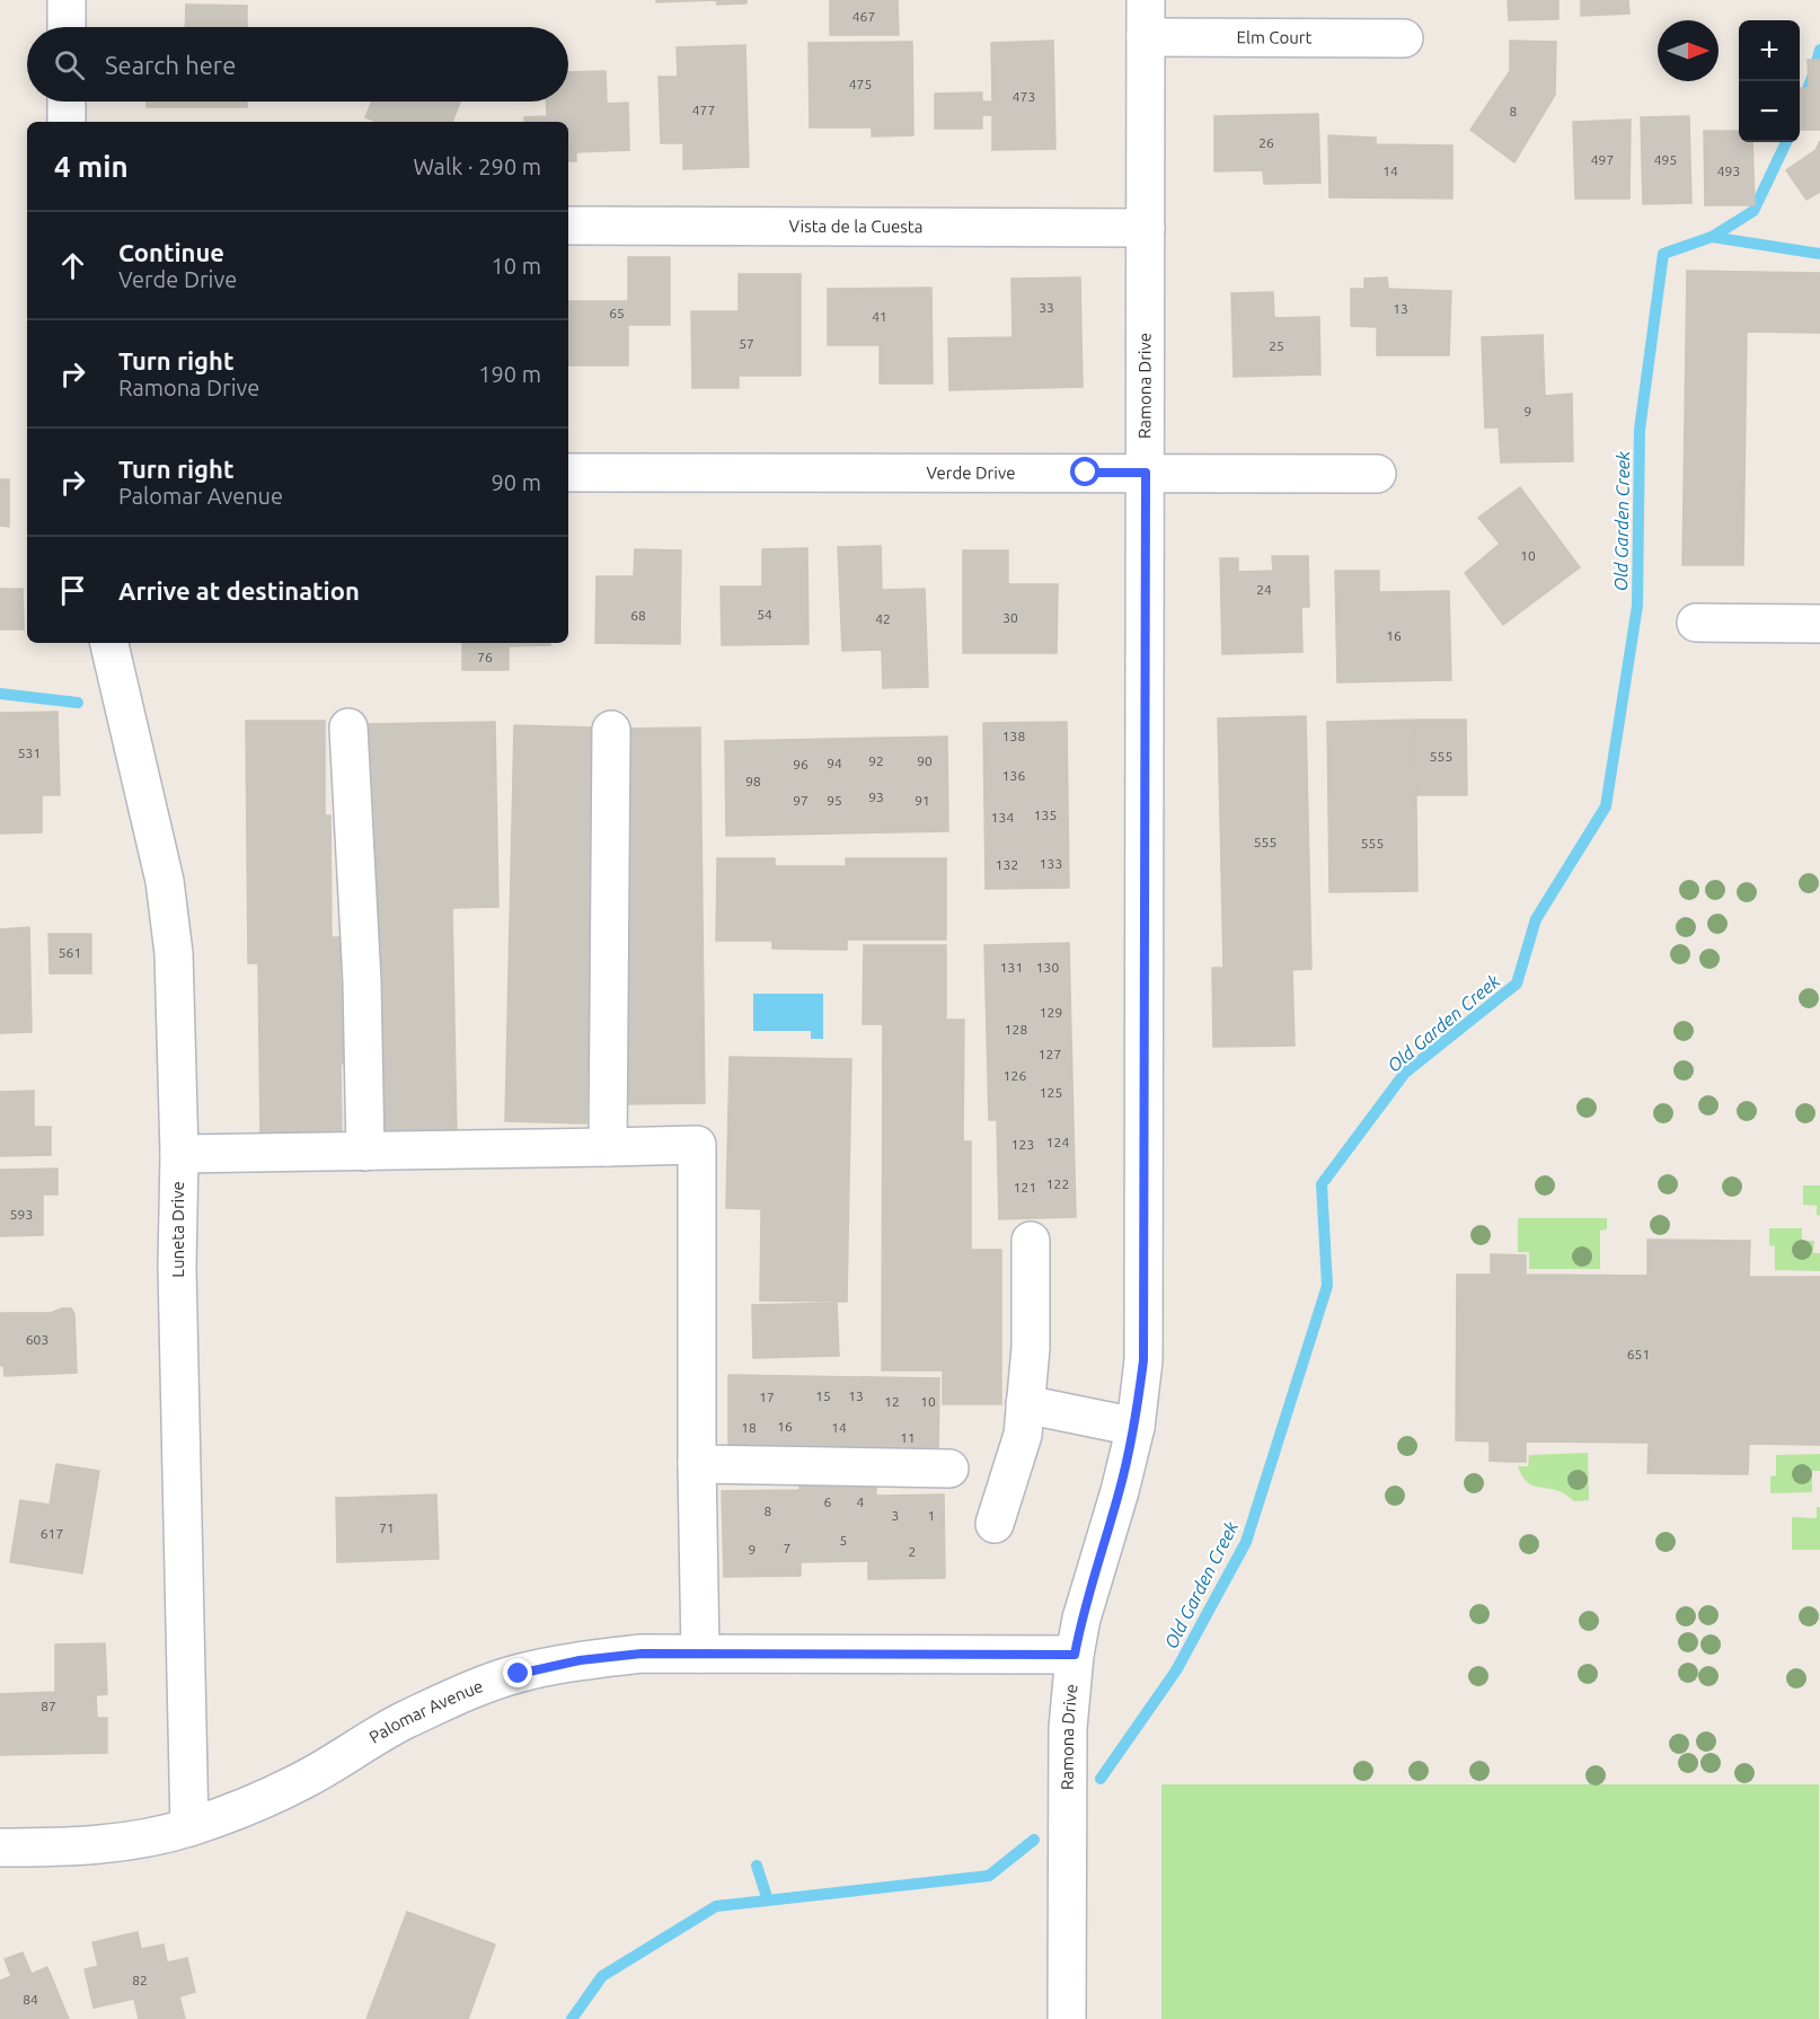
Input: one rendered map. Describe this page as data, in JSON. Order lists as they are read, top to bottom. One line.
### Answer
{"streets":{"street":["Elm Court","Vista de la Cuesta","Ramona Drive","Verde Drive","Luneta Drive","Palomar Avenue"]},"crossings":[["Elm Court","Ramona Drive"],["Vista de la Cuesta","Ramona Drive"],["Ramona Drive","Verde Drive"],["Ramona Drive","Palomar Avenue"],["Luneta Drive","Palomar Avenue"]],"water":["Old Garden Creek"],"house_numbers":["467","475","473","477","8","26","497","495","14","493","33","13","65","41","57","25","9","10","24","54","68","30","42","16","76","138","531","555","92","90","94","96","136","98","93","97","95","91","135","134","555","555","133","132","561","131","130","129","128","127","126","125","124","123","122","121","593","603","651","15","13","17","12","10","16","18","14","11","6","4","8","3","1","71","617","5","7","9","2","87","82","84"],"north":"right","page":{"map_buttons":["+","−"],"search":"Search here","heading":["4 min","Walk · 290 m"],"list":[["Continue","Verde Drive","10 m"],["Turn right","Ramona Drive","190 m"],["Turn right","Palomar Avenue","90 m"],"Arrive at destination"]}}
